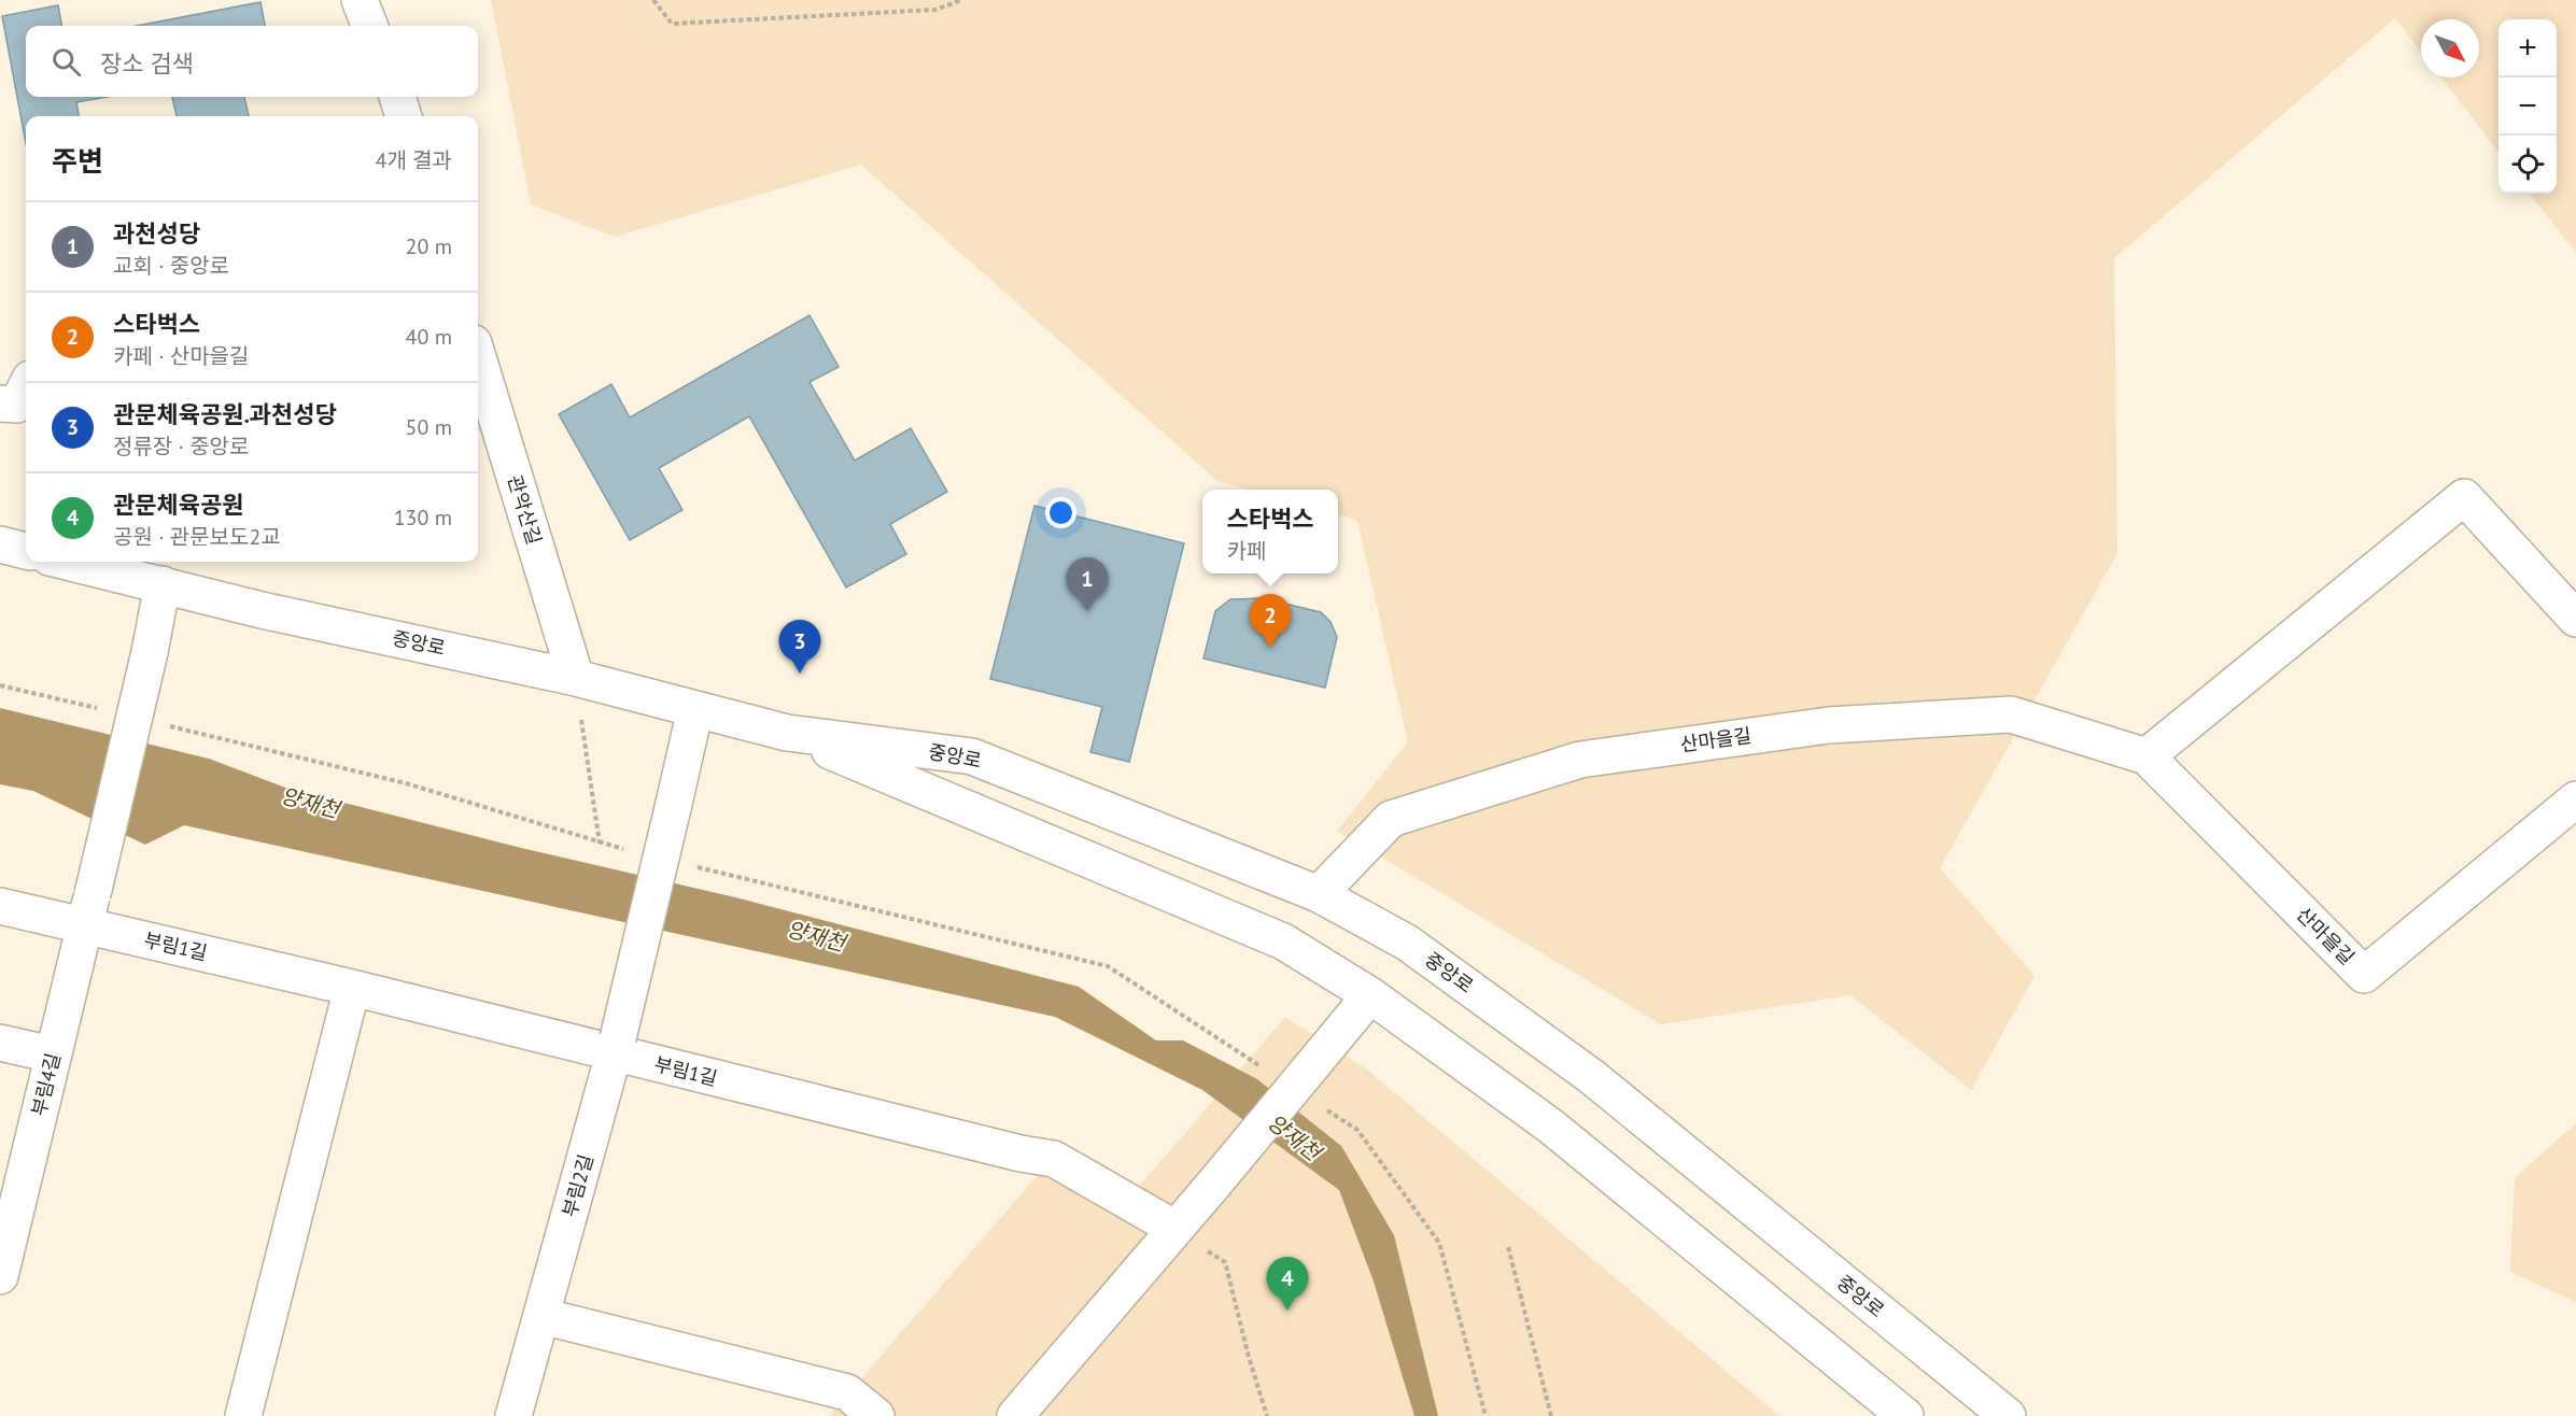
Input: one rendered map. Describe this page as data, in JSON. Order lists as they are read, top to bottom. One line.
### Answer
{"streets":{"street":["관악산길","중앙로","산마을길","부림1길","부림4길","부림2길"]},"crossings":[["관악산길","중앙로"],["중앙로","산마을길"],["중앙로","부림4길"],["중앙로","부림2길"],["부림1길","부림4길"],["부림1길","부림2길"]],"water":["양재천"],"north":"bottom right","page":{"map_buttons":["+","−"],"search":"장소 검색","heading":["주변","4개 결과"],"list":[{"mark":"1","name":"과천성당","note":"교회 · 중앙로","value":"20 m"},{"mark":"2","name":"스타벅스","note":"카페 · 산마을길","value":"40 m"},{"mark":"3","name":"관문체육공원.과천성당","note":"정류장 · 중앙로","value":"50 m"},{"mark":"4","name":"관문체육공원","note":"공원 · 관문보도2교","value":"130 m"}],"popup":["스타벅스","카페"],"pins":["1","2","3","4"]}}
